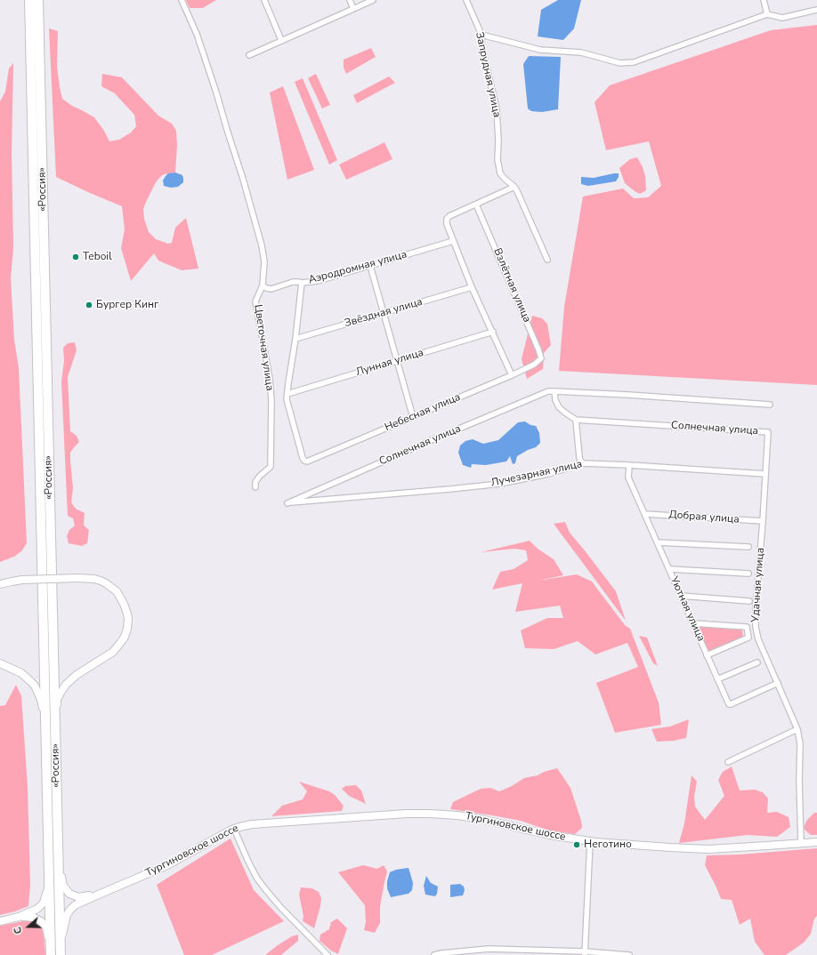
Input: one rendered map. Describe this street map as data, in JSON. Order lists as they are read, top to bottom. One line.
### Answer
{"streets":{"highway":["«Россия»"],"main road":["Тургиновское шоссе"],"street":["Запрудная улица","Аэродромная улица","Взлётная улица","Звёздная улица","Цветочная улица","Лунная улица","Небесная улица","Солнечная улица","Лучезарная улица","Добрая улица","Удачная улица","Уютная улица"]},"crossings":[["«Россия»","Тургиновское шоссе"],["Аэродромная улица","Цветочная улица"],["Взлётная улица","Небесная улица"],["Лунная улица","Небесная улица"],["Солнечная улица","Лучезарная улица"],["Солнечная улица","Удачная улица"],["Лучезарная улица","Удачная улица"],["Лучезарная улица","Уютная улица"],["Добрая улица","Удачная улица"],["Добрая улица","Уютная улица"],["Удачная улица","Уютная улица"],["Удачная улица","Тургиновское шоссе"]],"places":["Teboil","Бургер Кинг","Неготино"],"north":"left"}
